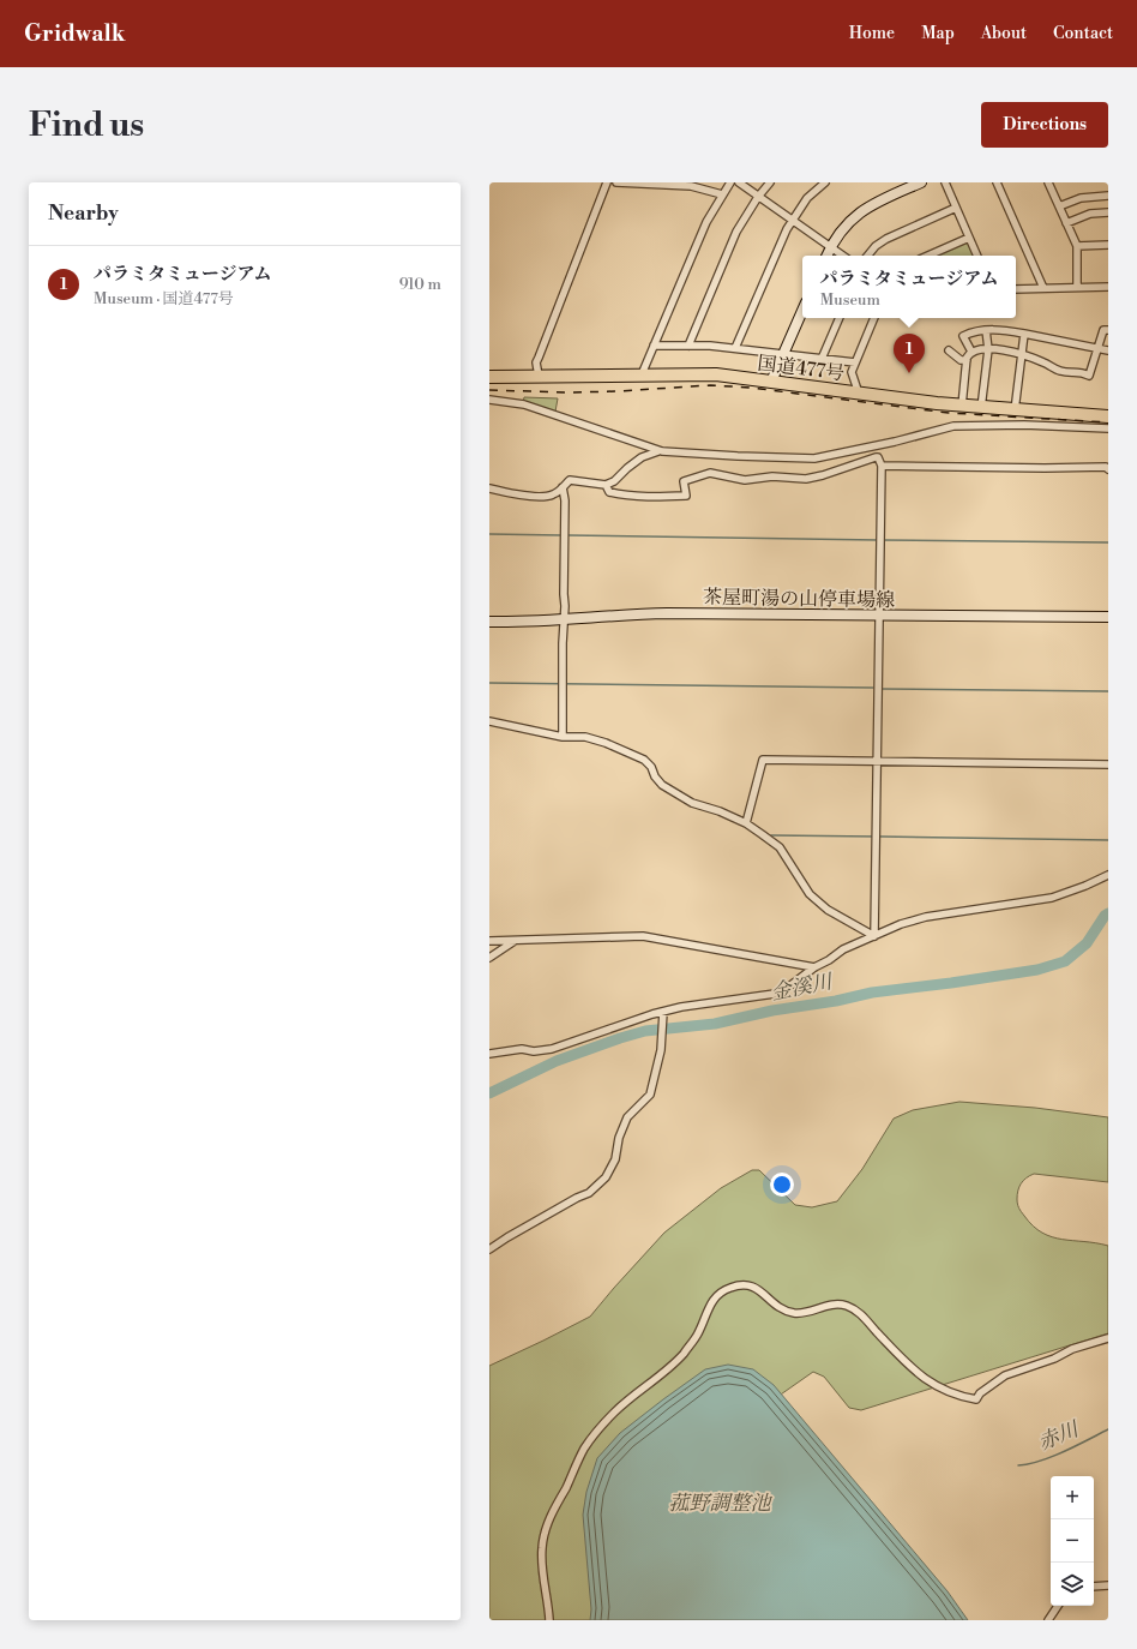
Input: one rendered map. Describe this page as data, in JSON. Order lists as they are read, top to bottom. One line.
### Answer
{"streets":{"highway":["国道477号"],"main road":["茶屋町湯の山停車場線"]},"water":["金溪川","赤川","菰野調整池"],"page":{"header":"Gridwalk","nav":["Home","Map","About","Contact"],"buttons":"Directions","title":"Find us","heading":"Nearby","list":[{"mark":"1","name":"パラミタミュージアム","note":"Museum · 国道477号","value":"910 m"}],"popup":["パラミタミュージアム","Museum"],"pins":"1","map_buttons":["+","−"]}}
